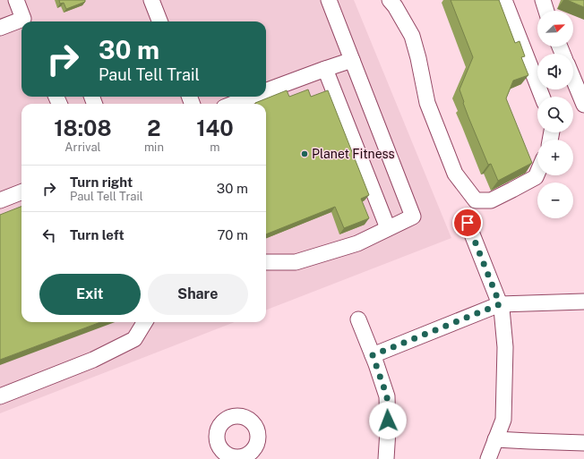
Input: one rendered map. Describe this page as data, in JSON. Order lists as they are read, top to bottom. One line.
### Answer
{"places":["Planet Fitness"],"north":"top right","page":{"map_buttons":["+","−"],"turn":["30 m","Paul Tell Trail"],"eta":["18:08","Arrival","2","min","140","m"],"list":[{"name":"Turn right","note":"Paul Tell Trail","value":"30 m"},{"name":"Turn left","value":"70 m"}],"buttons":["Exit","Share"]}}
